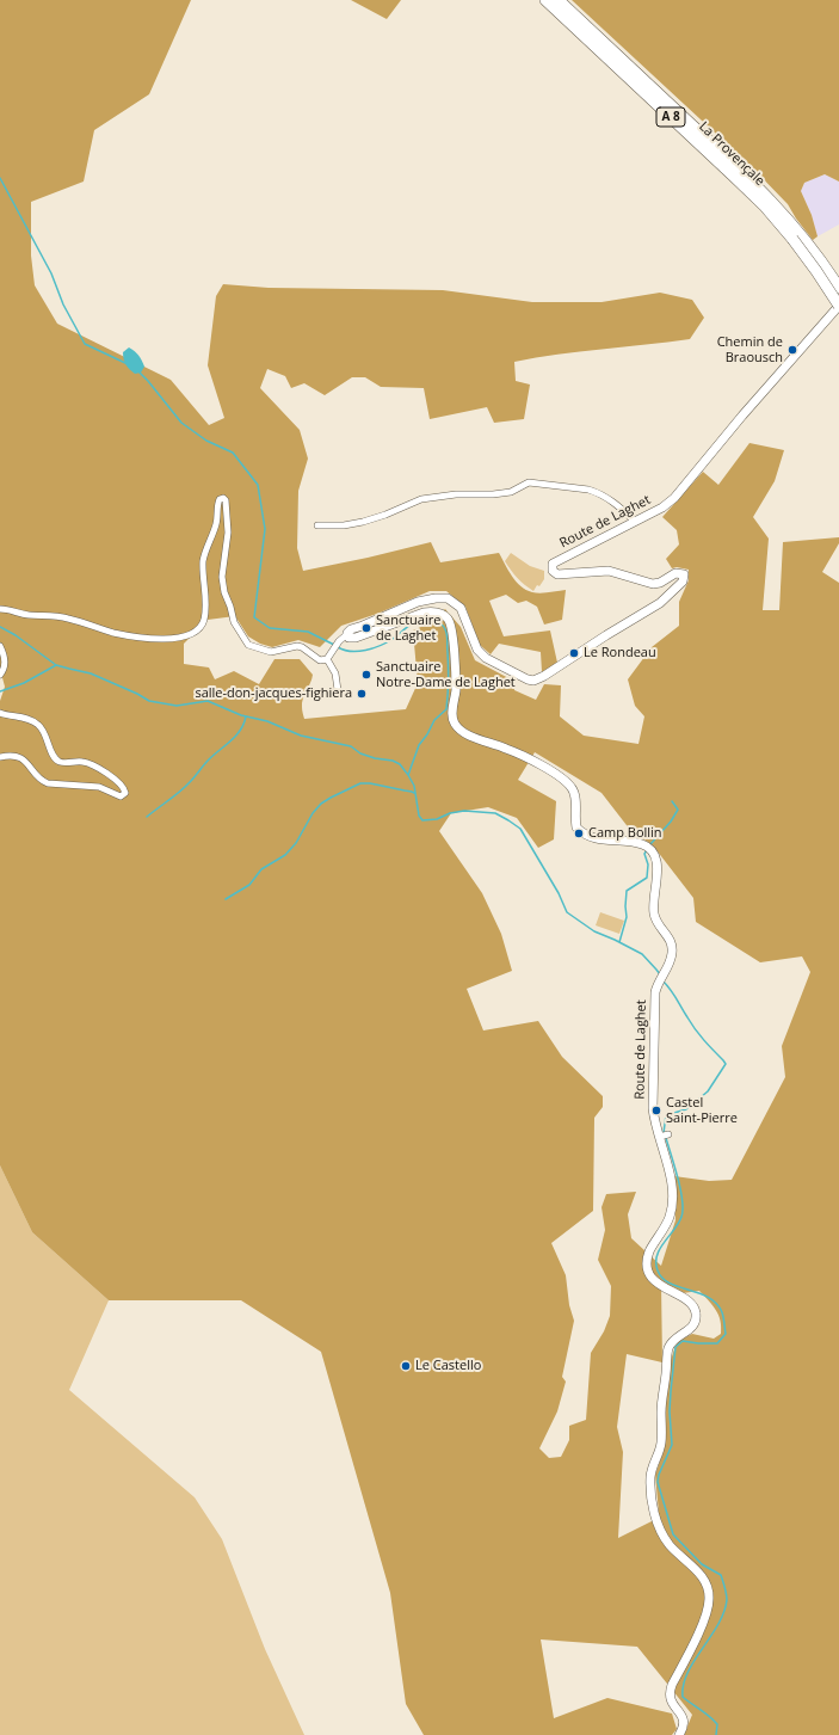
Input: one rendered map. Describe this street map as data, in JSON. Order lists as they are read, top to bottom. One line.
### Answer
{"streets":{"highway":["A 8","La Provençale"],"main road":["Route de Laghet"]},"crossings":[["La Provençale","Route de Laghet"]],"places":["Chemin de Braousch","Sanctuaire de Laghet","Le Rondeau","Sanctuaire Notre-Dame de Laghet","salle-don-jacques-fighiera","Camp Bollin","Castel Saint-Pierre","Le Castello"]}
